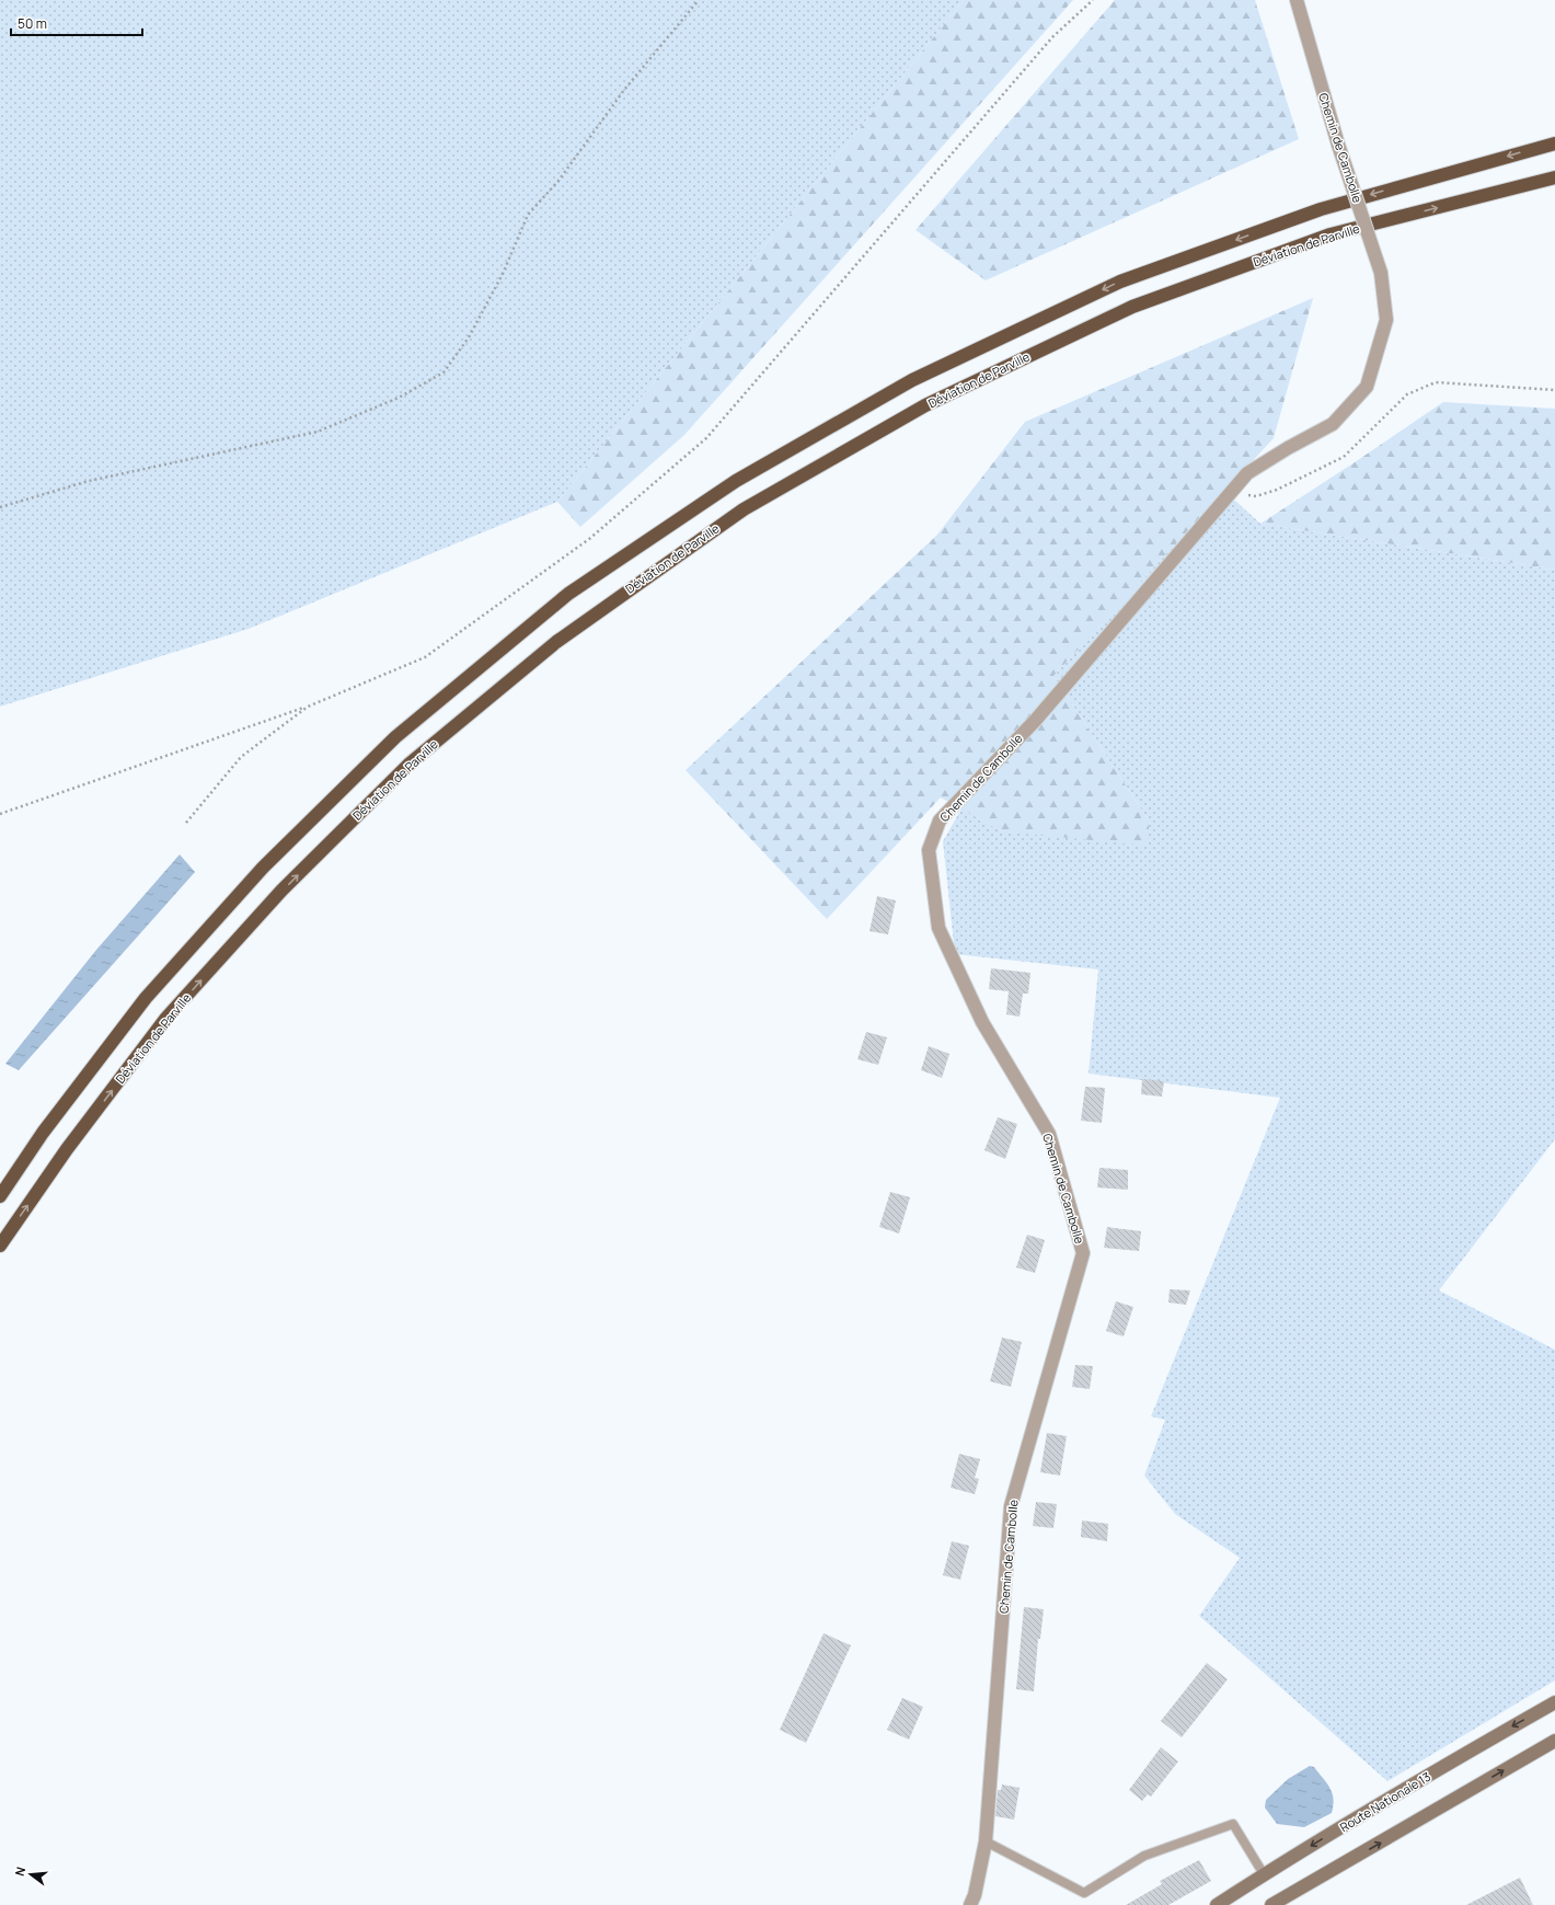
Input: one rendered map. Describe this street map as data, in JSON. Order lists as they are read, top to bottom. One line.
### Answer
{"streets":{"highway":["Déviation de Parville"],"main road":["Route Nationale 13"],"street":["Chemin de Cambolle"]},"scale_bar":"50 m","north":"left"}
